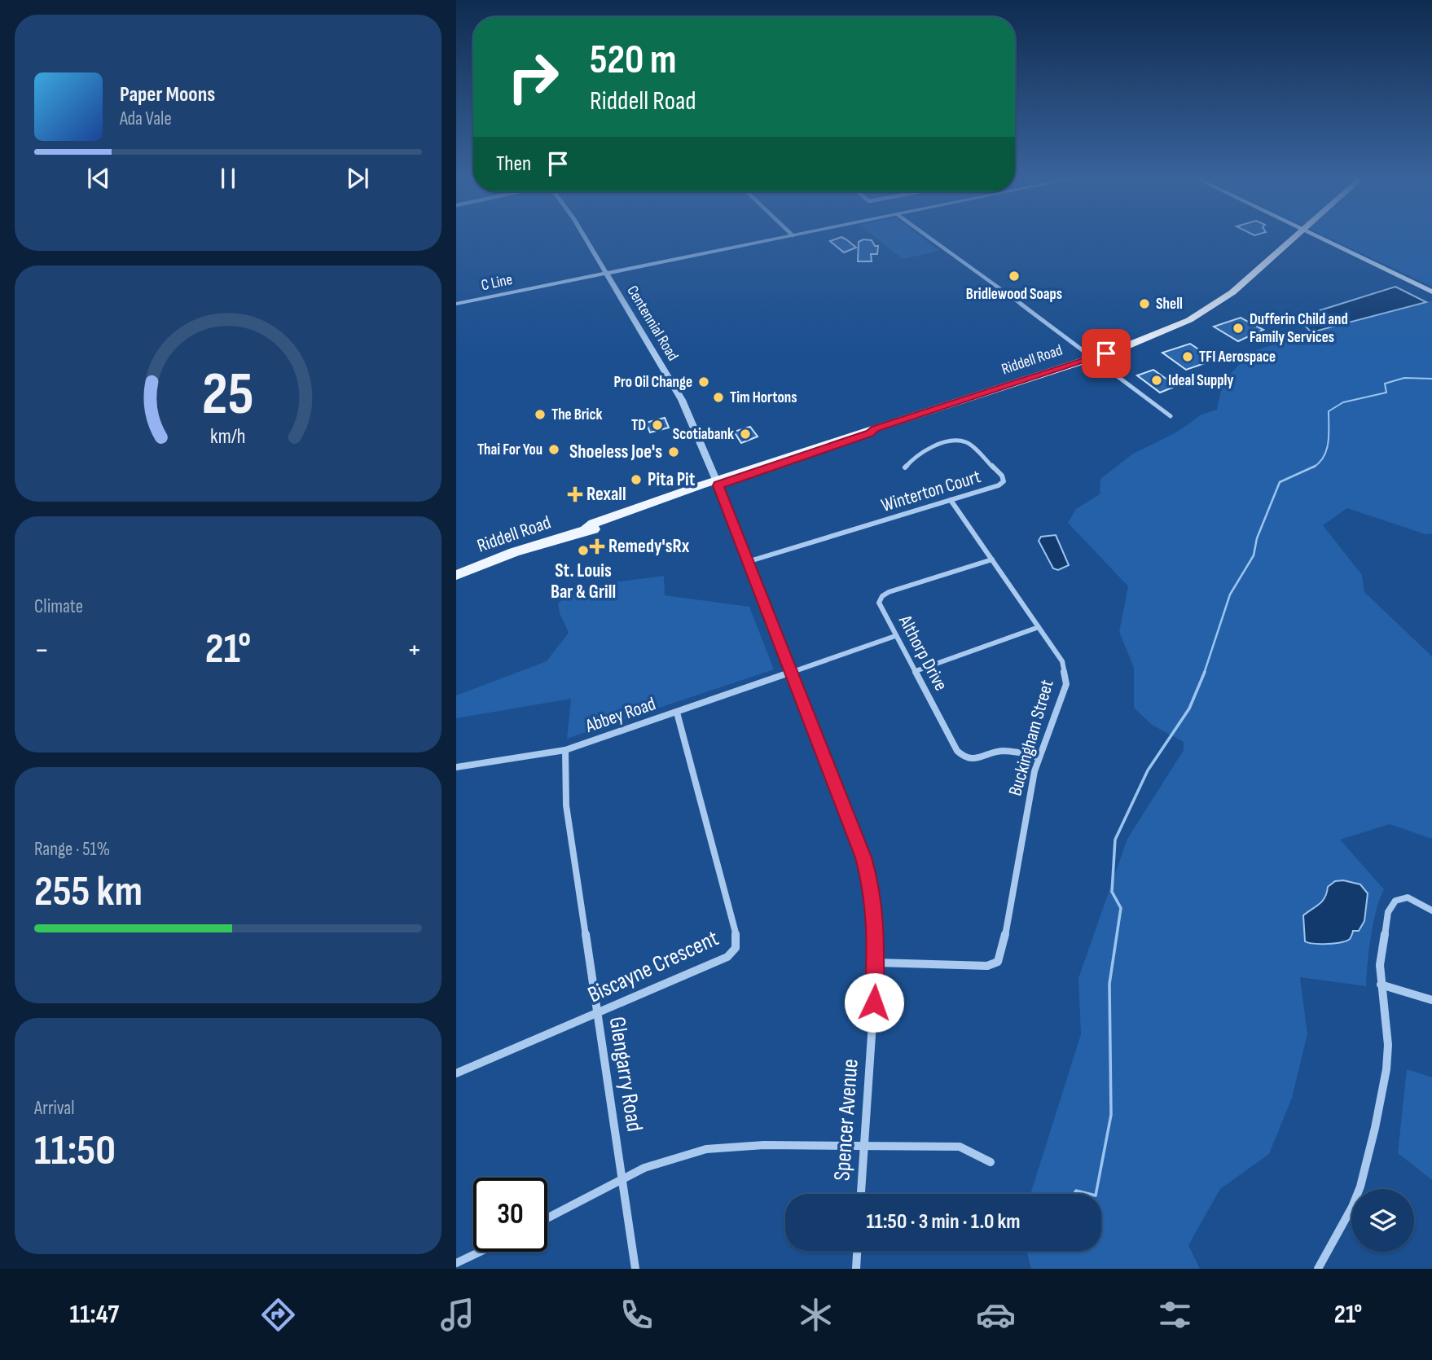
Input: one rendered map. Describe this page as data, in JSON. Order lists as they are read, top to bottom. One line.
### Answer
{"streets":{"main road":["Riddell Road"],"street":["C Line","Centennial Road","Winterton Court","Althorp Drive","Abbey Road","Buckingham Street","Biscayne Crescent","Glengarry Road","Spencer Avenue"]},"crossings":[["C Line","Centennial Road"],["Centennial Road","Riddell Road"],["Centennial Road","Spencer Avenue"],["Riddell Road","Spencer Avenue"],["Winterton Court","Buckingham Street"],["Winterton Court","Spencer Avenue"],["Althorp Drive","Abbey Road"],["Althorp Drive","Buckingham Street"],["Abbey Road","Biscayne Crescent"],["Abbey Road","Glengarry Road"],["Abbey Road","Spencer Avenue"],["Buckingham Street","Spencer Avenue"],["Biscayne Crescent","Glengarry Road"]],"places":{"other":["Bridlewood Soaps","Shell","Dufferin Child and Family Services","TFI Aerospace","Ideal Supply","Pro Oil Change","Tim Hortons","The Brick","TD","Scotiabank","Thai For You","Shoeless Joe's","Pita Pit","St. Louis Bar & Grill"],"health":["Rexall","Remedy'sRx"]},"page":{"turn":["520 m","Riddell Road"],"song":["Paper Moons","Ada Vale"],"then":"Then","tile":["Climate",["Range · 51%","255 km"],["Arrival","11:50"]],"heat":["−","21°","+"],"limit":"30","trip":"11:50 · 3 min · 1.0 km","tabs":["11:47","21°"],"gauge":["25","km/h"]}}
